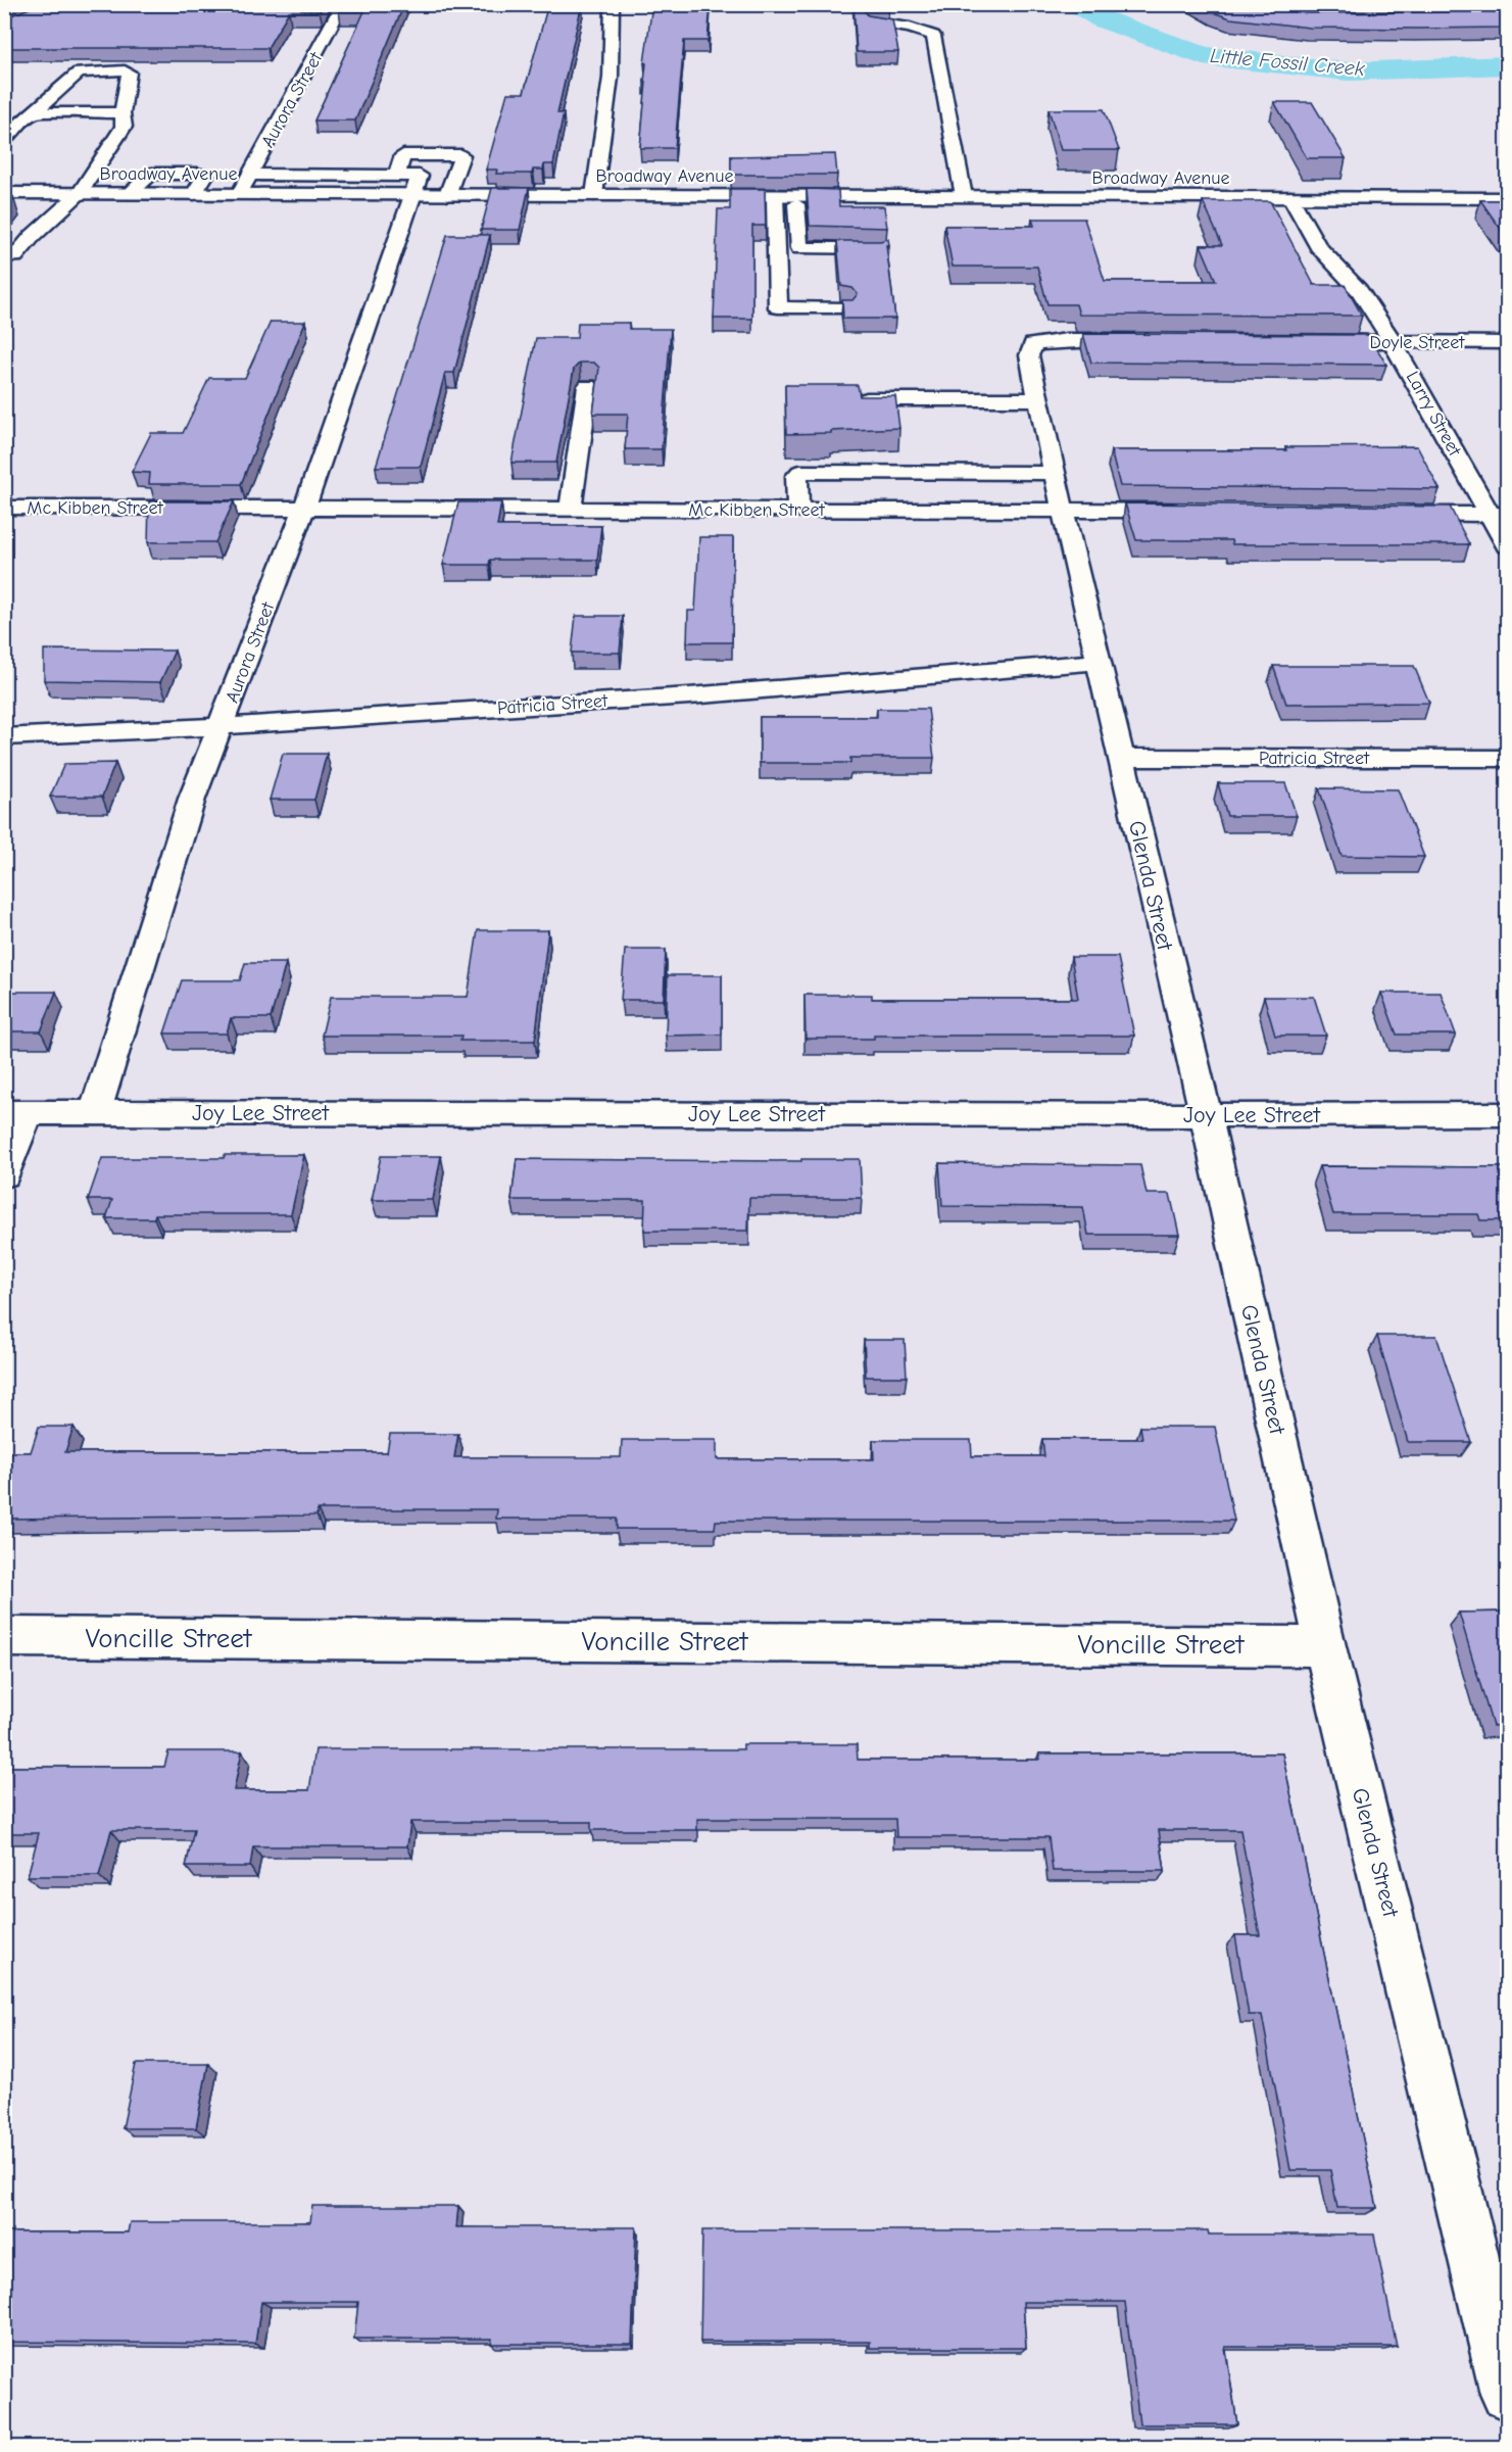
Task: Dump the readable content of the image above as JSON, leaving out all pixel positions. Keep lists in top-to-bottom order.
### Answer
{
  "streets": {
    "street": [
      "Aurora Street",
      "Broadway Avenue",
      "Doyle Street",
      "Larry Street",
      "Mc Kibben Street",
      "Patricia Street",
      "Glenda Street",
      "Joy Lee Street",
      "Voncille Street"
    ]
  },
  "crossings": [
    ["Aurora Street", "Broadway Avenue"],
    ["Aurora Street", "Mc Kibben Street"],
    ["Aurora Street", "Patricia Street"],
    ["Aurora Street", "Joy Lee Street"],
    ["Broadway Avenue", "Larry Street"],
    ["Doyle Street", "Larry Street"],
    ["Mc Kibben Street", "Glenda Street"],
    ["Patricia Street", "Glenda Street"],
    ["Glenda Street", "Joy Lee Street"],
    ["Glenda Street", "Voncille Street"]
  ],
  "water": ["Little Fossil Creek"]
}
